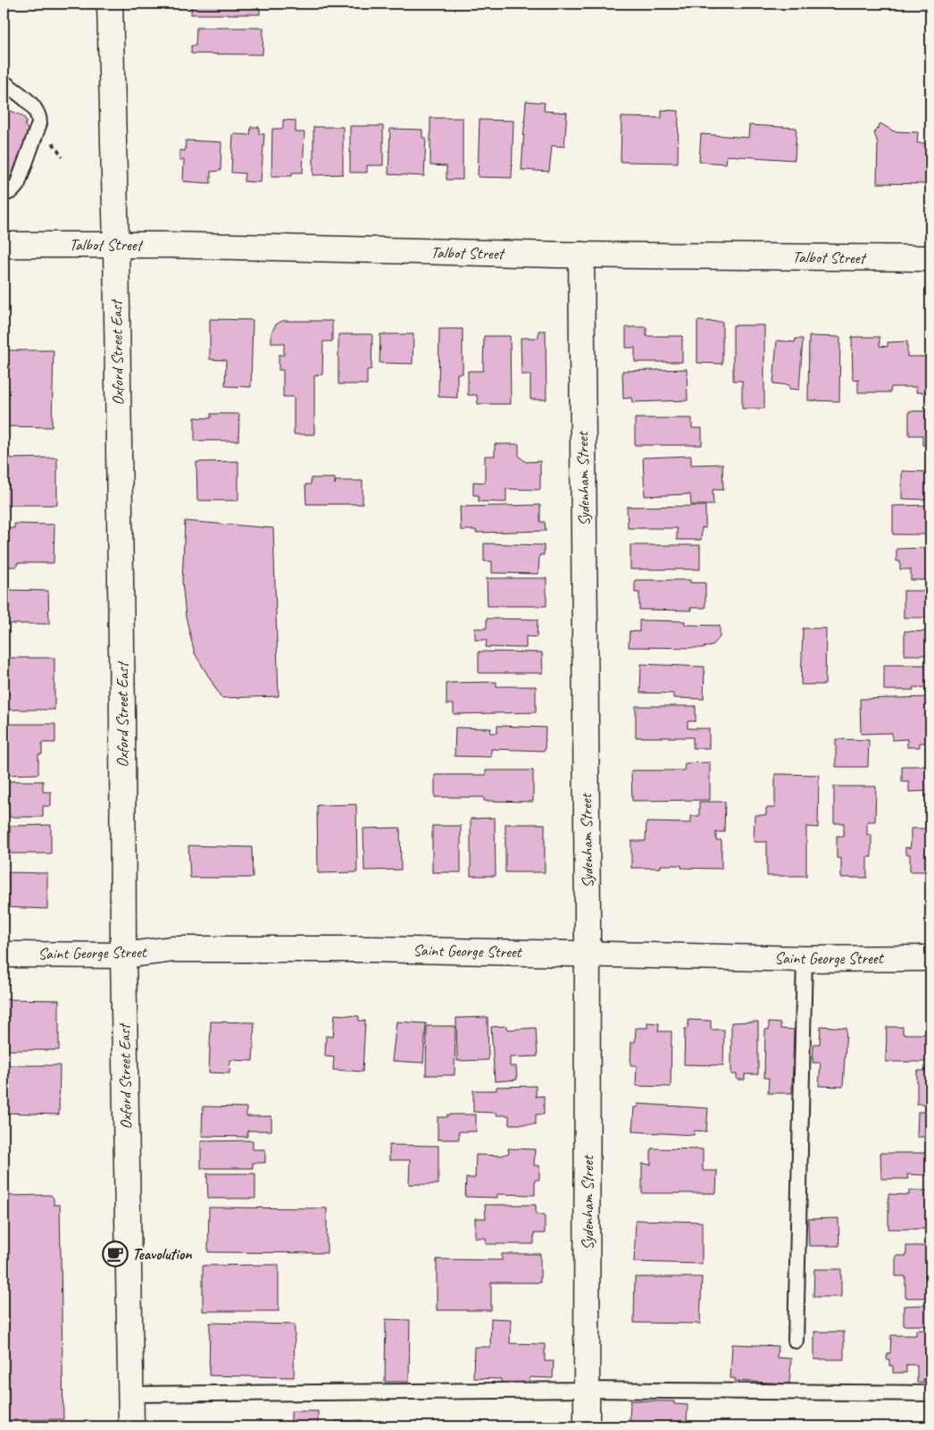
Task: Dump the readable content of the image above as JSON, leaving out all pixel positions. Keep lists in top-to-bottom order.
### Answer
{
  "streets": {
    "street": [
      "Talbot Street",
      "Oxford Street East",
      "Sydenham Street",
      "Saint George Street"
    ]
  },
  "crossings": [
    ["Talbot Street", "Oxford Street East"],
    ["Talbot Street", "Sydenham Street"],
    ["Oxford Street East", "Saint George Street"],
    ["Sydenham Street", "Saint George Street"]
  ],
  "places": {
    "cafe": ["Teavolution"]
  }
}
